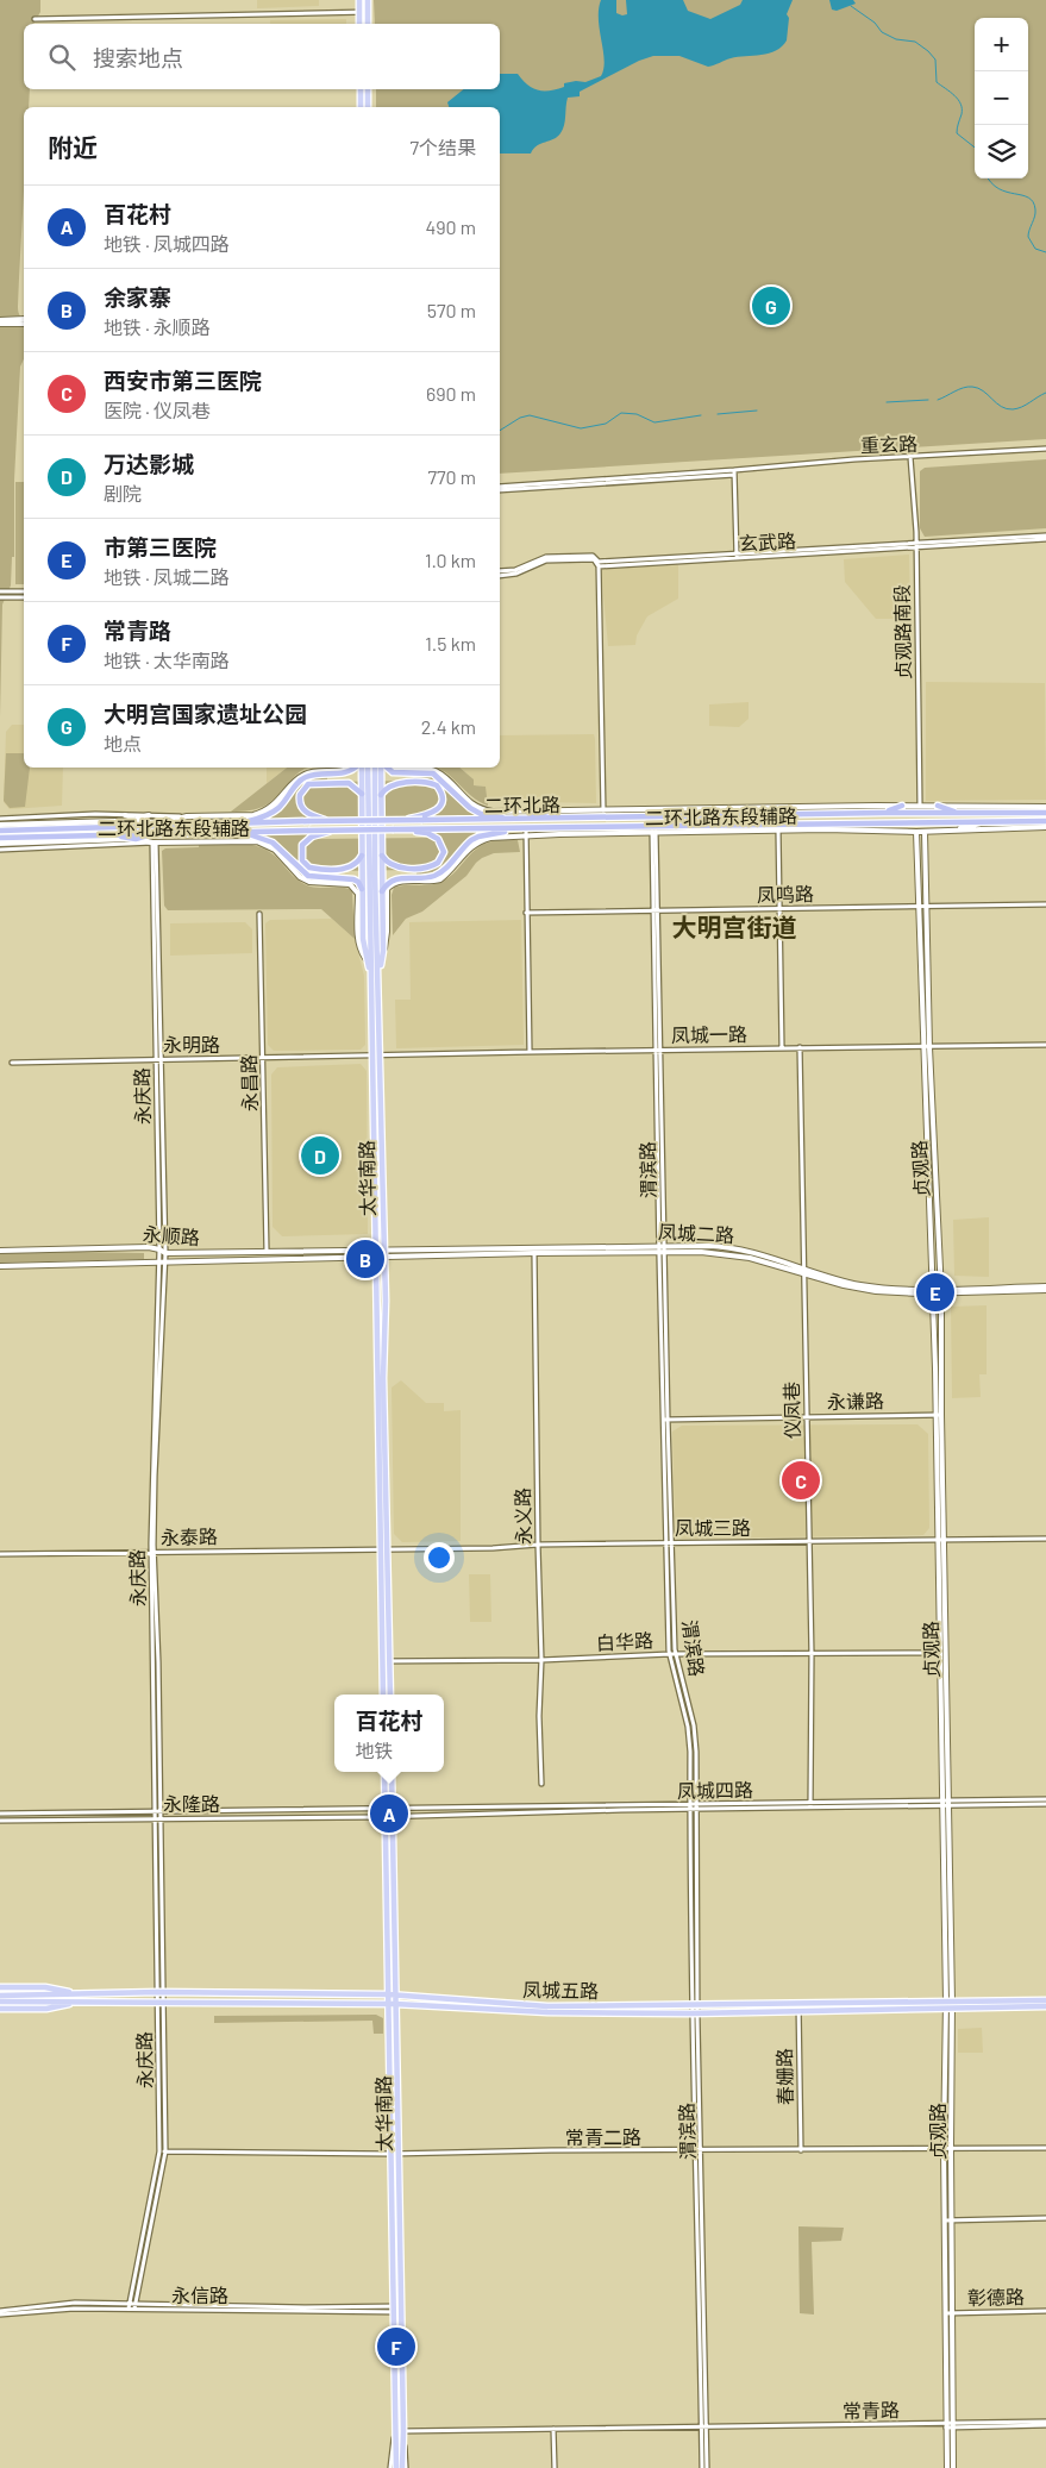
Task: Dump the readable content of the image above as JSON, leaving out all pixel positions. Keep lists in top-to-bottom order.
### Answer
{
  "streets": {
    "highway": ["二环北路"],
    "main road": [
      "二环北路东段辅路",
      "贞观路",
      "太华南路",
      "凤城二路",
      "永顺路",
      "凤城五路"
    ],
    "street": [
      "重玄路",
      "玄武路",
      "贞观路南段",
      "凤鸣路",
      "凤城一路",
      "永明路",
      "永昌路",
      "永庆路",
      "渭滨路",
      "永谦路",
      "仪凤巷",
      "永义路",
      "凤城三路",
      "永泰路",
      "白华路",
      "凤城四路",
      "永隆路",
      "春姗路",
      "常青二路",
      "永信路",
      "彰德路",
      "常青路"
    ]
  },
  "crossings": [
    ["重玄路", "贞观路南段"],
    ["玄武路", "贞观路南段"],
    ["贞观路南段", "二环北路东段辅路"],
    ["二环北路东段辅路", "永庆路"],
    ["二环北路东段辅路", "贞观路"],
    ["二环北路东段辅路", "渭滨路"],
    ["凤鸣路", "贞观路"],
    ["凤鸣路", "渭滨路"],
    ["凤城一路", "永明路"],
    ["凤城一路", "贞观路"],
    ["凤城一路", "渭滨路"],
    ["凤城一路", "太华南路"],
    ["凤城一路", "仪凤巷"],
    ["永明路", "永昌路"],
    ["永明路", "永庆路"],
    ["永明路", "太华南路"],
    ["永昌路", "永顺路"],
    ["永庆路", "永顺路"],
    ["永庆路", "永泰路"],
    ["永庆路", "永隆路"],
    ["永庆路", "凤城五路"],
    ["永庆路", "常青二路"],
    ["永庆路", "永信路"],
    ["贞观路", "凤城二路"],
    ["贞观路", "永谦路"],
    ["贞观路", "凤城三路"],
    ["贞观路", "白华路"],
    ["贞观路", "凤城四路"],
    ["贞观路", "凤城五路"],
    ["贞观路", "常青二路"],
    ["贞观路", "彰德路"],
    ["贞观路", "常青路"],
    ["渭滨路", "凤城二路"],
    ["渭滨路", "永谦路"],
    ["渭滨路", "凤城三路"],
    ["渭滨路", "白华路"],
    ["渭滨路", "凤城四路"],
    ["渭滨路", "凤城五路"],
    ["渭滨路", "常青二路"],
    ["渭滨路", "常青路"],
    ["太华南路", "凤城二路"],
    ["太华南路", "永顺路"],
    ["太华南路", "凤城三路"],
    ["太华南路", "永泰路"],
    ["太华南路", "白华路"],
    ["太华南路", "凤城四路"],
    ["太华南路", "永隆路"],
    ["太华南路", "凤城五路"],
    ["太华南路", "常青二路"],
    ["太华南路", "永信路"],
    ["太华南路", "常青路"],
    ["凤城二路", "永顺路"],
    ["凤城二路", "仪凤巷"],
    ["凤城二路", "永义路"],
    ["永谦路", "仪凤巷"],
    ["仪凤巷", "凤城三路"],
    ["仪凤巷", "白华路"],
    ["仪凤巷", "凤城四路"],
    ["永义路", "凤城三路"],
    ["永义路", "白华路"],
    ["凤城三路", "永泰路"],
    ["凤城四路", "永隆路"],
    ["凤城五路", "春姗路"],
    ["春姗路", "常青二路"]
  ],
  "districts": ["大明宫街道"],
  "page": {
    "map_buttons": ["+", "−"],
    "search": "搜索地点",
    "heading": ["附近", "7个结果"],
    "list": [
      {
        "mark": "A",
        "name": "百花村",
        "note": "地铁 · 凤城四路",
        "value": "490 m"
      },
      {
        "mark": "B",
        "name": "余家寨",
        "note": "地铁 · 永顺路",
        "value": "570 m"
      },
      {
        "mark": "C",
        "name": "西安市第三医院",
        "note": "医院 · 仪凤巷",
        "value": "690 m"
      },
      {
        "mark": "D",
        "name": "万达影城",
        "note": "剧院",
        "value": "770 m"
      },
      {
        "mark": "E",
        "name": "市第三医院",
        "note": "地铁 · 凤城二路",
        "value": "1.0 km"
      },
      {
        "mark": "F",
        "name": "常青路",
        "note": "地铁 · 太华南路",
        "value": "1.5 km"
      },
      {
        "mark": "G",
        "name": "大明宫国家遗址公园",
        "note": "地点",
        "value": "2.4 km"
      }
    ],
    "pins": [
      "G",
      "D",
      "B",
      "E",
      "C",
      "A",
      "F"
    ],
    "popup": ["百花村", "地铁"]
  }
}
